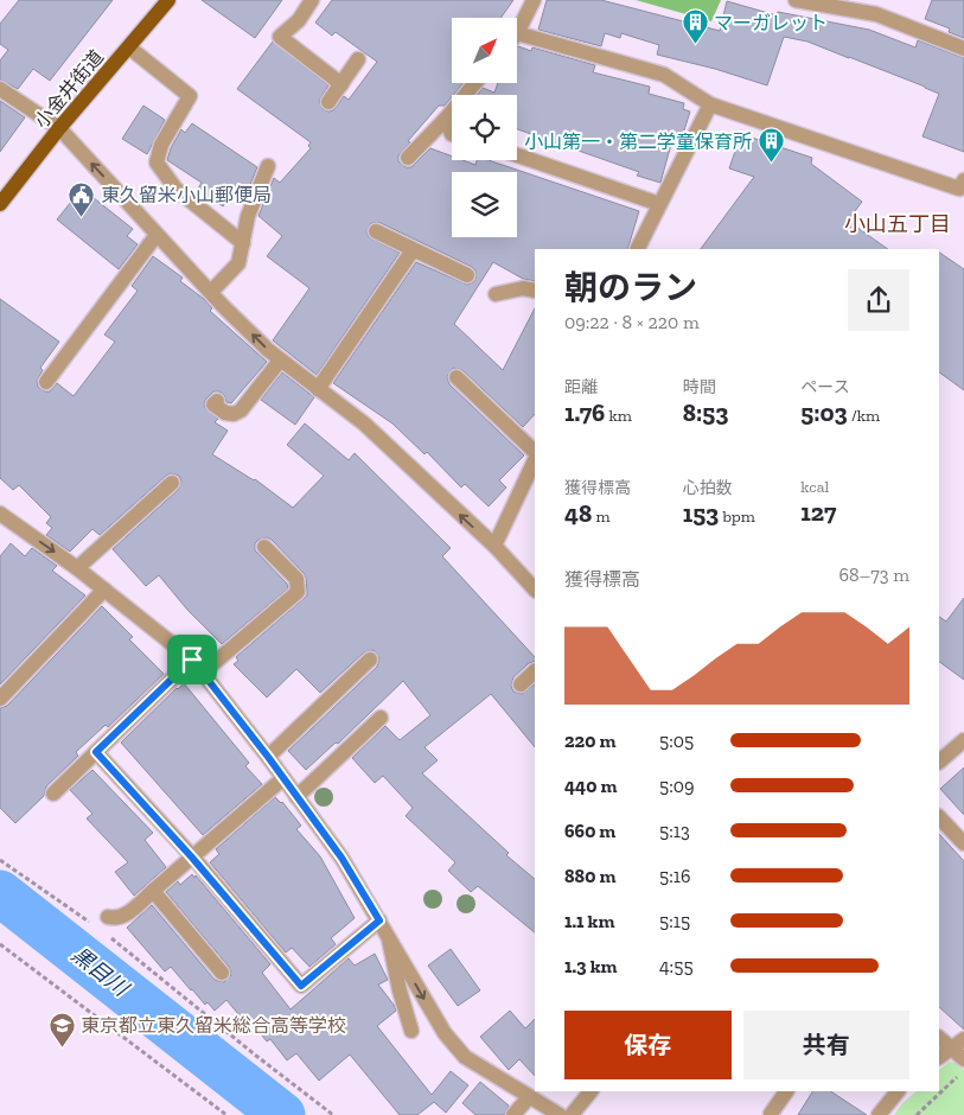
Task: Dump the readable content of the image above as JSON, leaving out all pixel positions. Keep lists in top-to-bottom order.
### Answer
{
  "streets": {
    "main road": ["小金井街道"]
  },
  "districts": ["小山五丁目"],
  "water": ["黒目川"],
  "places": {
    "building": ["マーガレット", "小山第一・第二学童保育所"],
    "public building": ["東久留米小山郵便局"],
    "school or university": ["東京都立東久留米総合高等学校"]
  },
  "north": "top right",
  "page": {
    "heading": ["朝のラン", "09:22 · 8 × 220 m"],
    "stats": [
      ["距離", "1.76 km"],
      ["時間", "8:53"],
      ["ペース", "5:03 /km"],
      ["獲得標高", "48 m"],
      ["心拍数", "153 bpm"],
      ["kcal", "127"]
    ],
    "chart": ["獲得標高", "68–73 m"],
    "list": [
      {
        "name": "220 m",
        "note": "5:05"
      },
      {
        "name": "440 m",
        "note": "5:09"
      },
      {
        "name": "660 m",
        "note": "5:13"
      },
      {
        "name": "880 m",
        "note": "5:16"
      },
      {
        "name": "1.1 km",
        "note": "5:15"
      },
      {
        "name": "1.3 km",
        "note": "4:55"
      }
    ],
    "buttons": ["保存", "共有"]
  }
}
